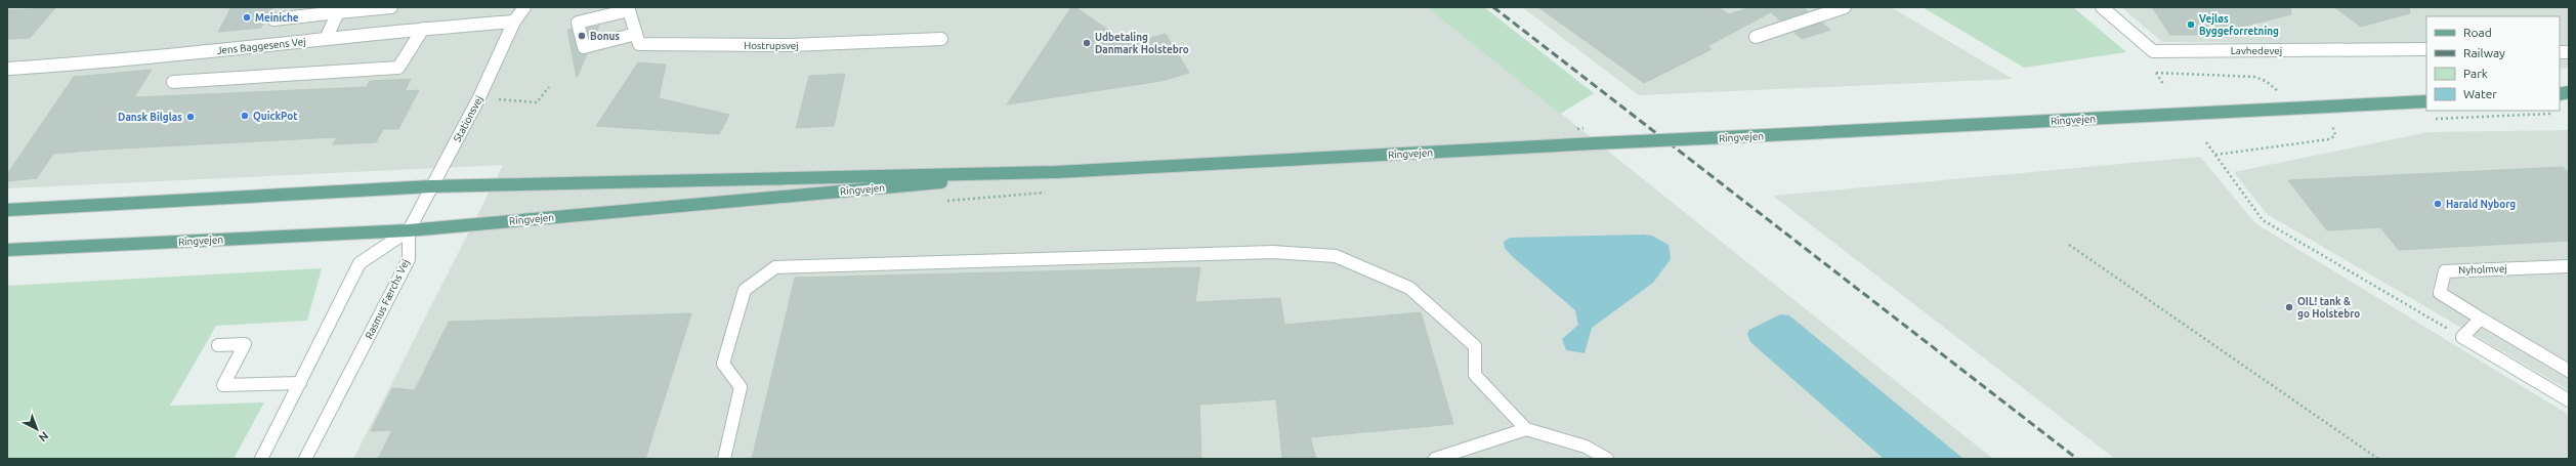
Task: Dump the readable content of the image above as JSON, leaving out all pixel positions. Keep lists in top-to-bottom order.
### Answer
{
  "streets": {
    "main road": ["Ringvejen"],
    "street": [
      "Hostrupsvej",
      "Jens Baggesens Vej",
      "Lavhedevej",
      "Stationsvej",
      "Nyholmvej",
      "Rasmus Færchs Vej"
    ]
  },
  "crossings": [
    ["Jens Baggesens Vej", "Stationsvej"],
    ["Stationsvej", "Ringvejen"],
    ["Stationsvej", "Rasmus Færchs Vej"],
    ["Ringvejen", "Rasmus Færchs Vej"]
  ],
  "places": [
    "Meiniche",
    "Vejløs Byggeforretning",
    "Bonus",
    "Udbetaling Danmark Holstebro",
    "QuickPot",
    "Dansk Bilglas",
    "Harald Nyborg",
    "OIL! tank & go Holstebro"
  ],
  "legend": [
    "Road",
    "Railway",
    "Park",
    "Water"
  ],
  "north": "bottom right"
}
